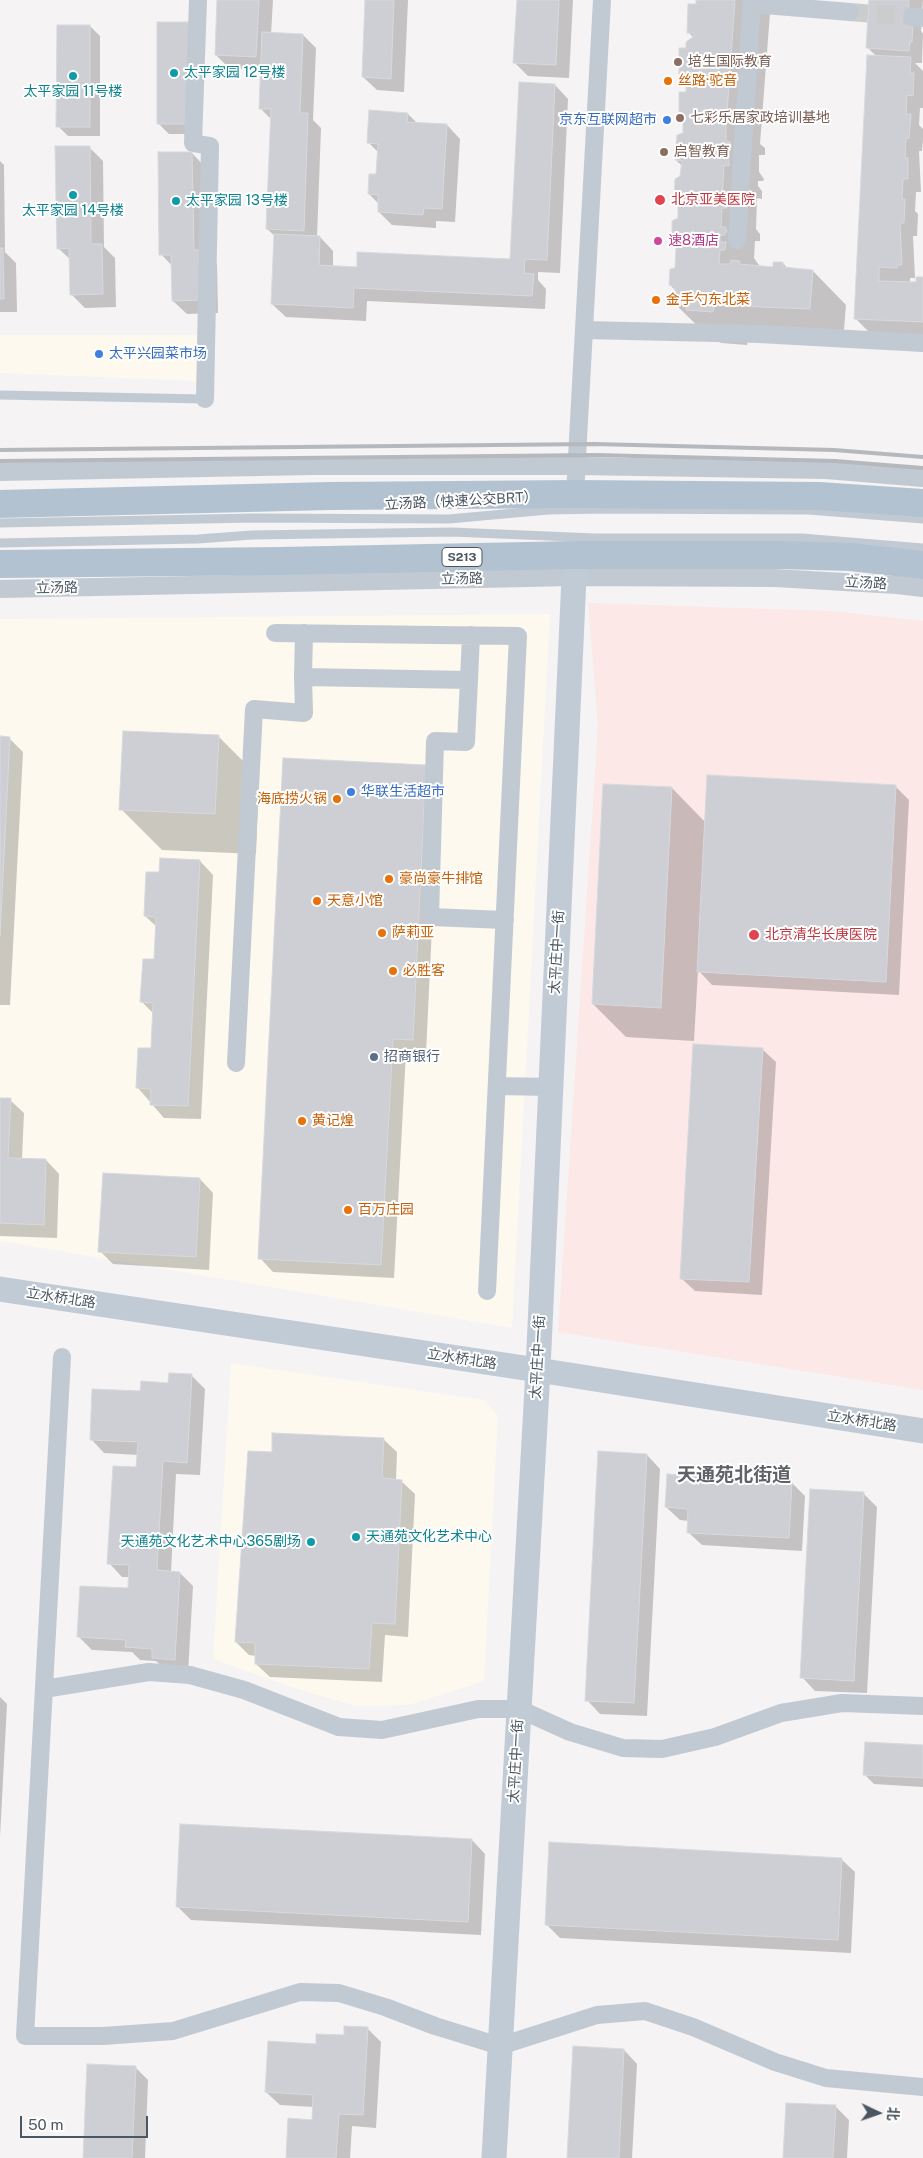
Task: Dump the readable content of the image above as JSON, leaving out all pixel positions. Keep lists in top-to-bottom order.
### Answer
{
  "streets": {
    "main road": ["S213", "立汤路"],
    "street": ["太平庄中一街", "立水桥北路"],
    "lane": ["立汤路（快速公交BRT）"]
  },
  "crossings": [
    ["立汤路", "太平庄中一街"],
    ["太平庄中一街", "立水桥北路"]
  ],
  "districts": ["天通苑北街道"],
  "places": [
    "培生国际教育",
    "太平家园 12号楼",
    "太平家园 11号楼",
    "丝路·驼音",
    "七彩乐居家政培训基地",
    "京东互联网超市",
    "启智教育",
    "太平家园 14号楼",
    "北京亚美医院",
    "太平家园 13号楼",
    "速8酒店",
    "金手勺东北菜",
    "太平兴园菜市场",
    "华联生活超市",
    "海底捞火锅",
    "豪尚豪牛排馆",
    "天意小馆",
    "萨莉亚",
    "北京清华长庚医院",
    "必胜客",
    "招商银行",
    "黄记煌",
    "百万庄园",
    "天通苑文化艺术中心",
    "天通苑文化艺术中心365剧场"
  ],
  "scale_bar": "50 m",
  "north": "right"
}
